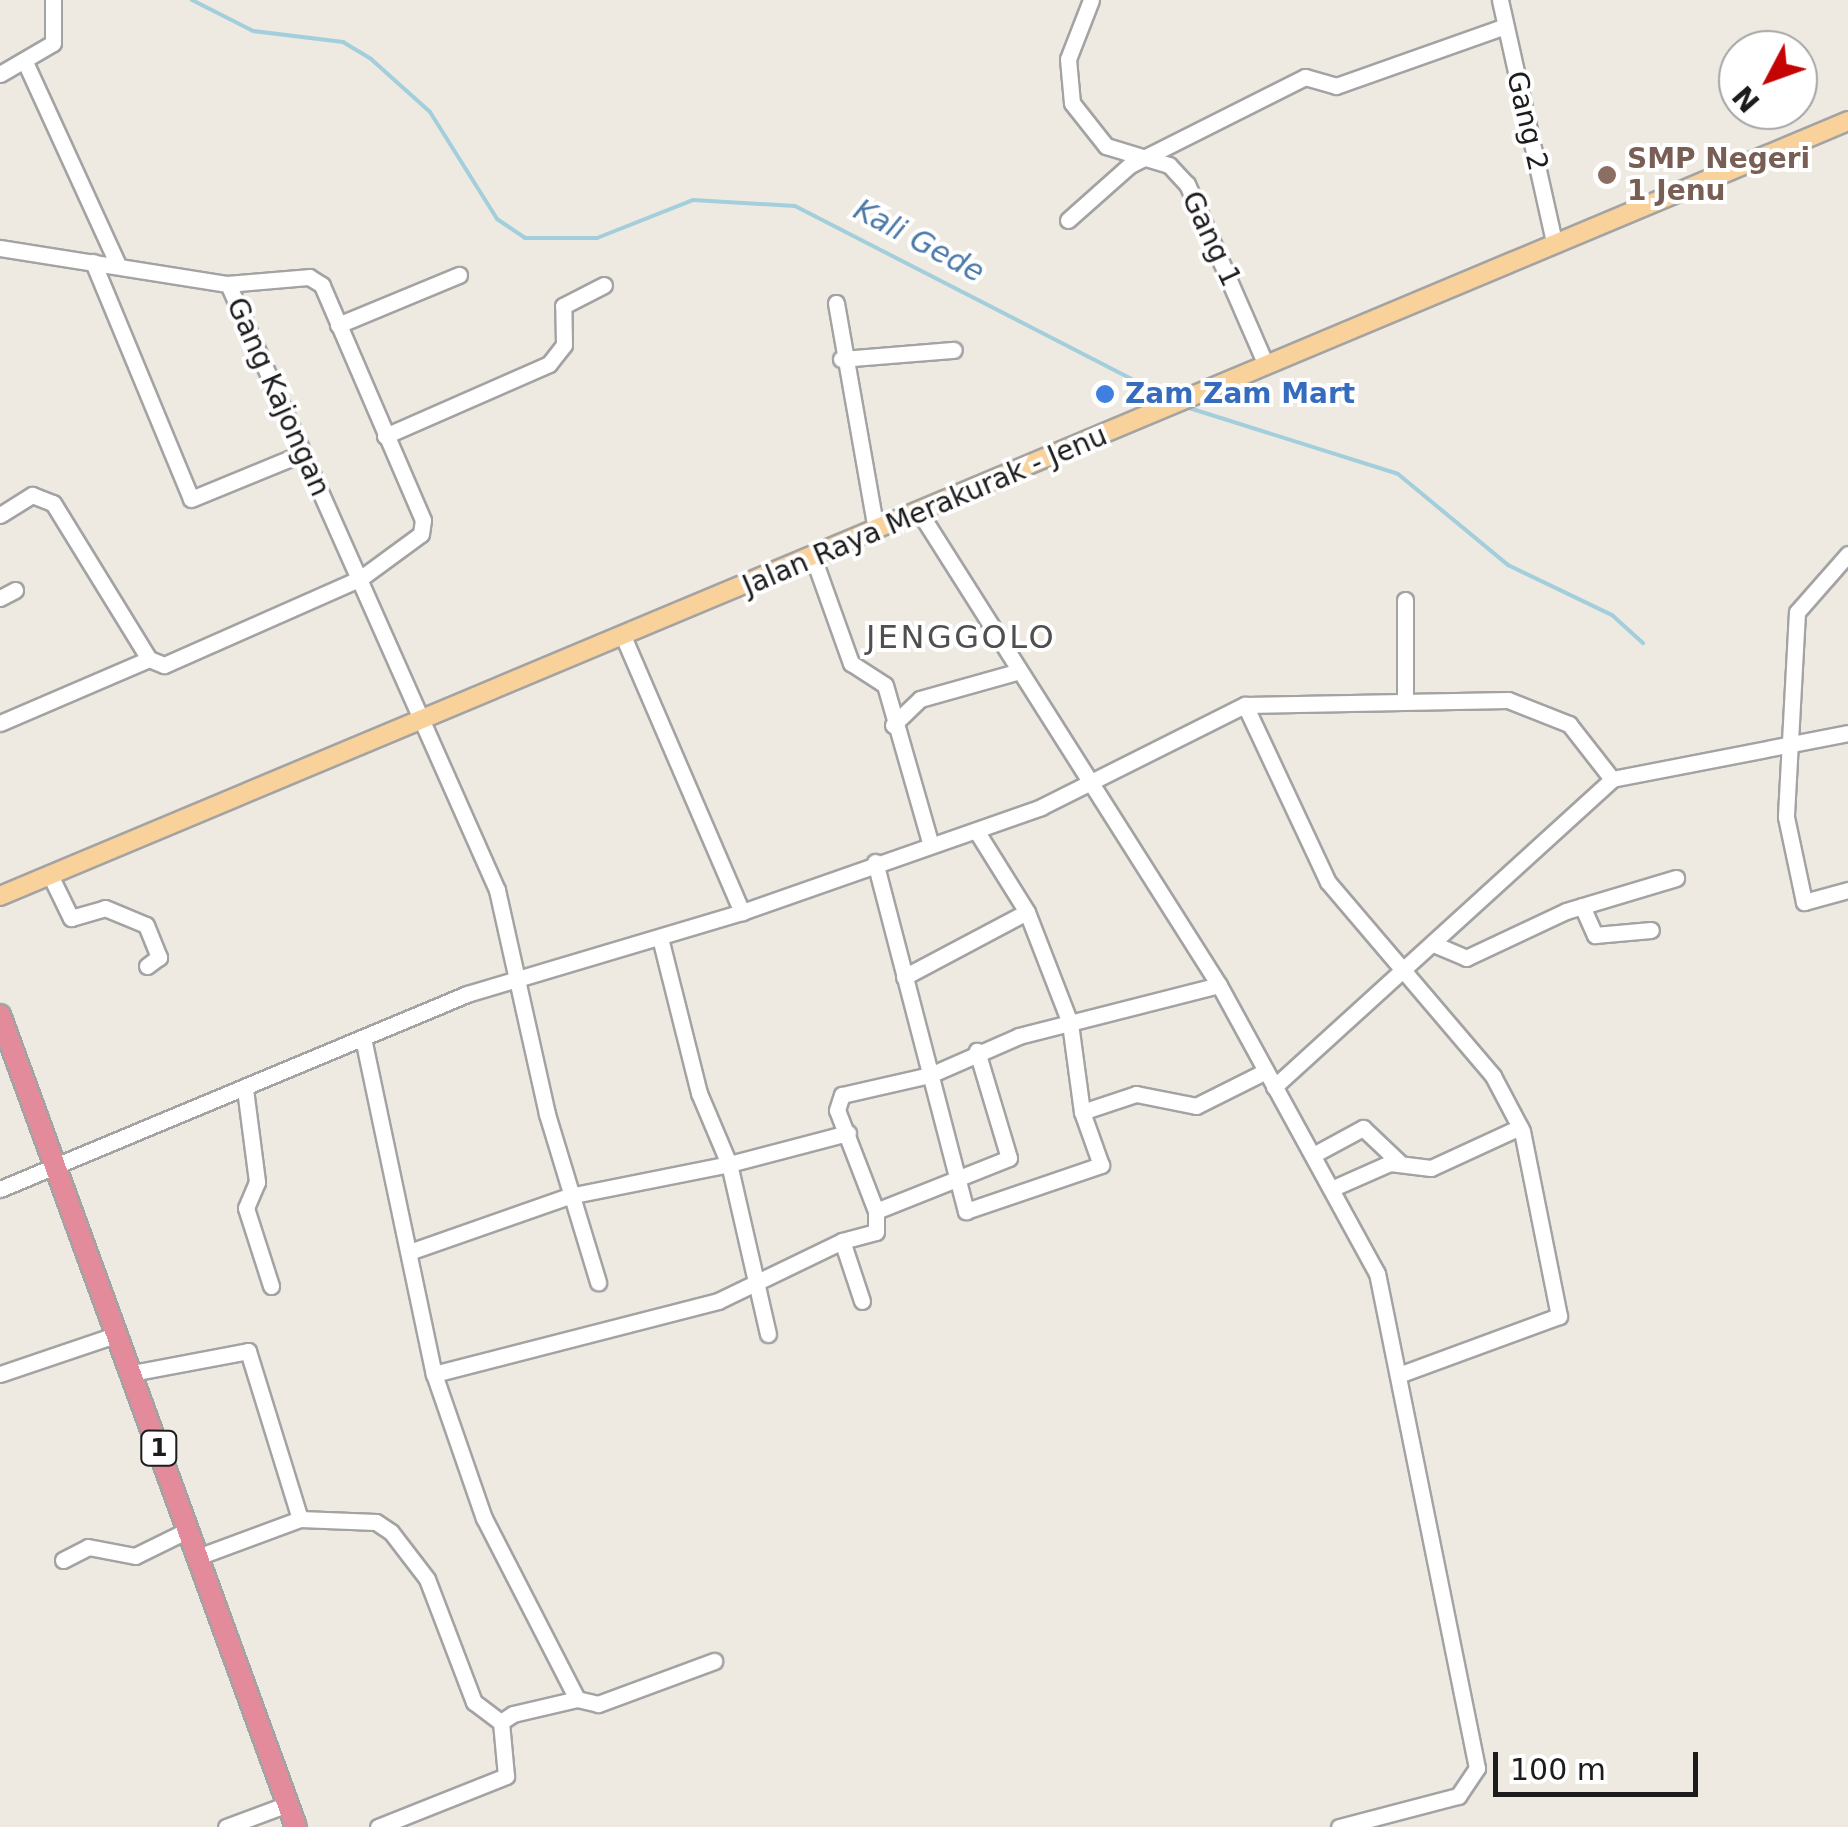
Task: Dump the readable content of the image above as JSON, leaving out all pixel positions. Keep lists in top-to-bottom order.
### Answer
{
  "streets": {
    "highway": ["1"],
    "main road": ["Jalan Raya Merakurak - Jenu"],
    "street": ["Gang 2", "Gang 1", "Gang Kajongan"]
  },
  "crossings": [
    ["Gang 2", "Jalan Raya Merakurak - Jenu"],
    ["Gang 1", "Jalan Raya Merakurak - Jenu"],
    ["Gang Kajongan", "Jalan Raya Merakurak - Jenu"]
  ],
  "districts": ["JENGGOLO"],
  "water": ["Kali Gede"],
  "places": ["SMP Negeri 1 Jenu", "Zam Zam Mart"],
  "scale_bar": "100 m",
  "north": "bottom left"
}
